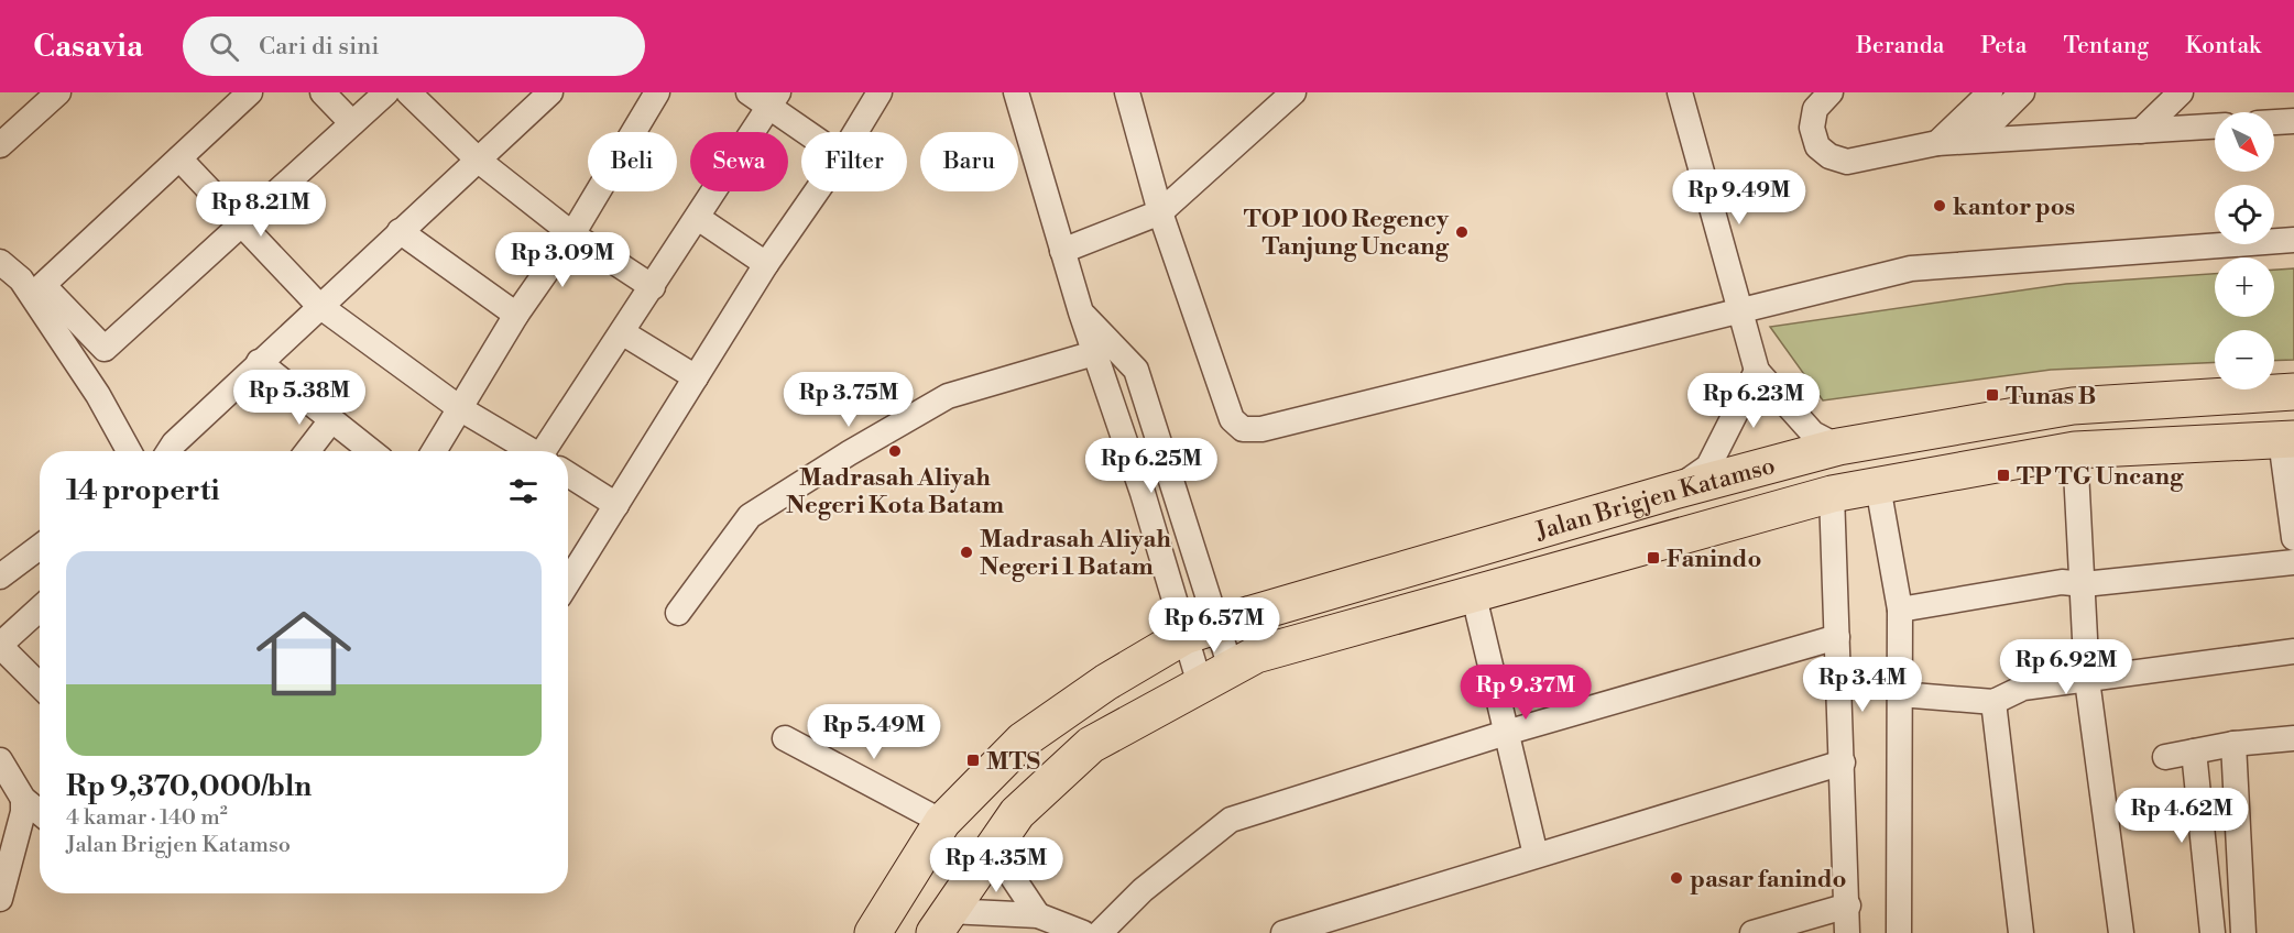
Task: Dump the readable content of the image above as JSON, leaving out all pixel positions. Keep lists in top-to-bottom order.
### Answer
{
  "streets": {
    "highway": ["Jalan Brigjen Katamso"]
  },
  "places": {
    "other": [
      "kantor pos",
      "TOP 100 Regency Tanjung Uncang",
      "Madrasah Aliyah Negeri Kota Batam",
      "Madrasah Aliyah Negeri 1 Batam",
      "pasar fanindo"
    ],
    "transit": [
      "Tunas B",
      "TP TG Uncang",
      "Fanindo",
      "MTS"
    ]
  },
  "north": "bottom right",
  "page": {
    "header": "Casavia",
    "search": "Cari di sini",
    "nav": [
      "Beranda",
      "Peta",
      "Tentang",
      "Kontak"
    ],
    "map_buttons": ["+", "−"],
    "chip": [
      "Beli",
      "Sewa",
      "Filter",
      "Baru"
    ],
    "price": [
      "Rp 9.49M",
      "Rp 8.21M",
      "Rp 3.09M",
      "Rp 5.38M",
      "Rp 3.75M",
      "Rp 6.23M",
      "Rp 6.25M",
      "Rp 6.57M",
      "Rp 6.92M",
      "Rp 3.4M",
      "Rp 9.37M",
      "Rp 5.49M",
      "Rp 4.62M",
      "Rp 4.35M"
    ],
    "heading": "14 properti",
    "list": [
      {
        "name": "Rp 9,370,000/bln",
        "note": "4 kamar · 140 m² · Jalan Brigjen Katamso"
      }
    ]
  }
}
